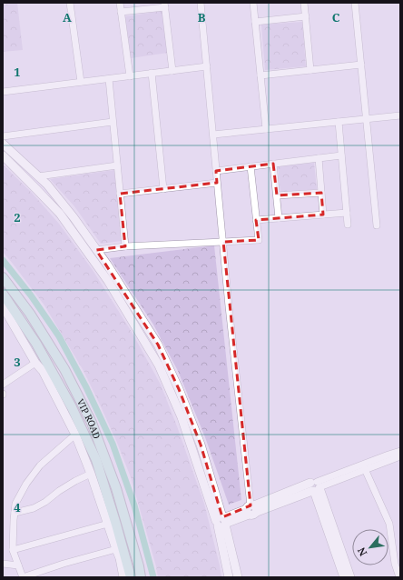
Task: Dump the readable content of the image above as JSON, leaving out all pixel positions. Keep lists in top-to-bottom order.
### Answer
{
  "streets": {
    "main road": ["VIP ROAD"]
  },
  "north": "bottom left",
  "grid": {
    "columns": ["A", "B", "C"],
    "rows": [
      "1",
      "2",
      "3",
      "4"
    ]
  }
}
